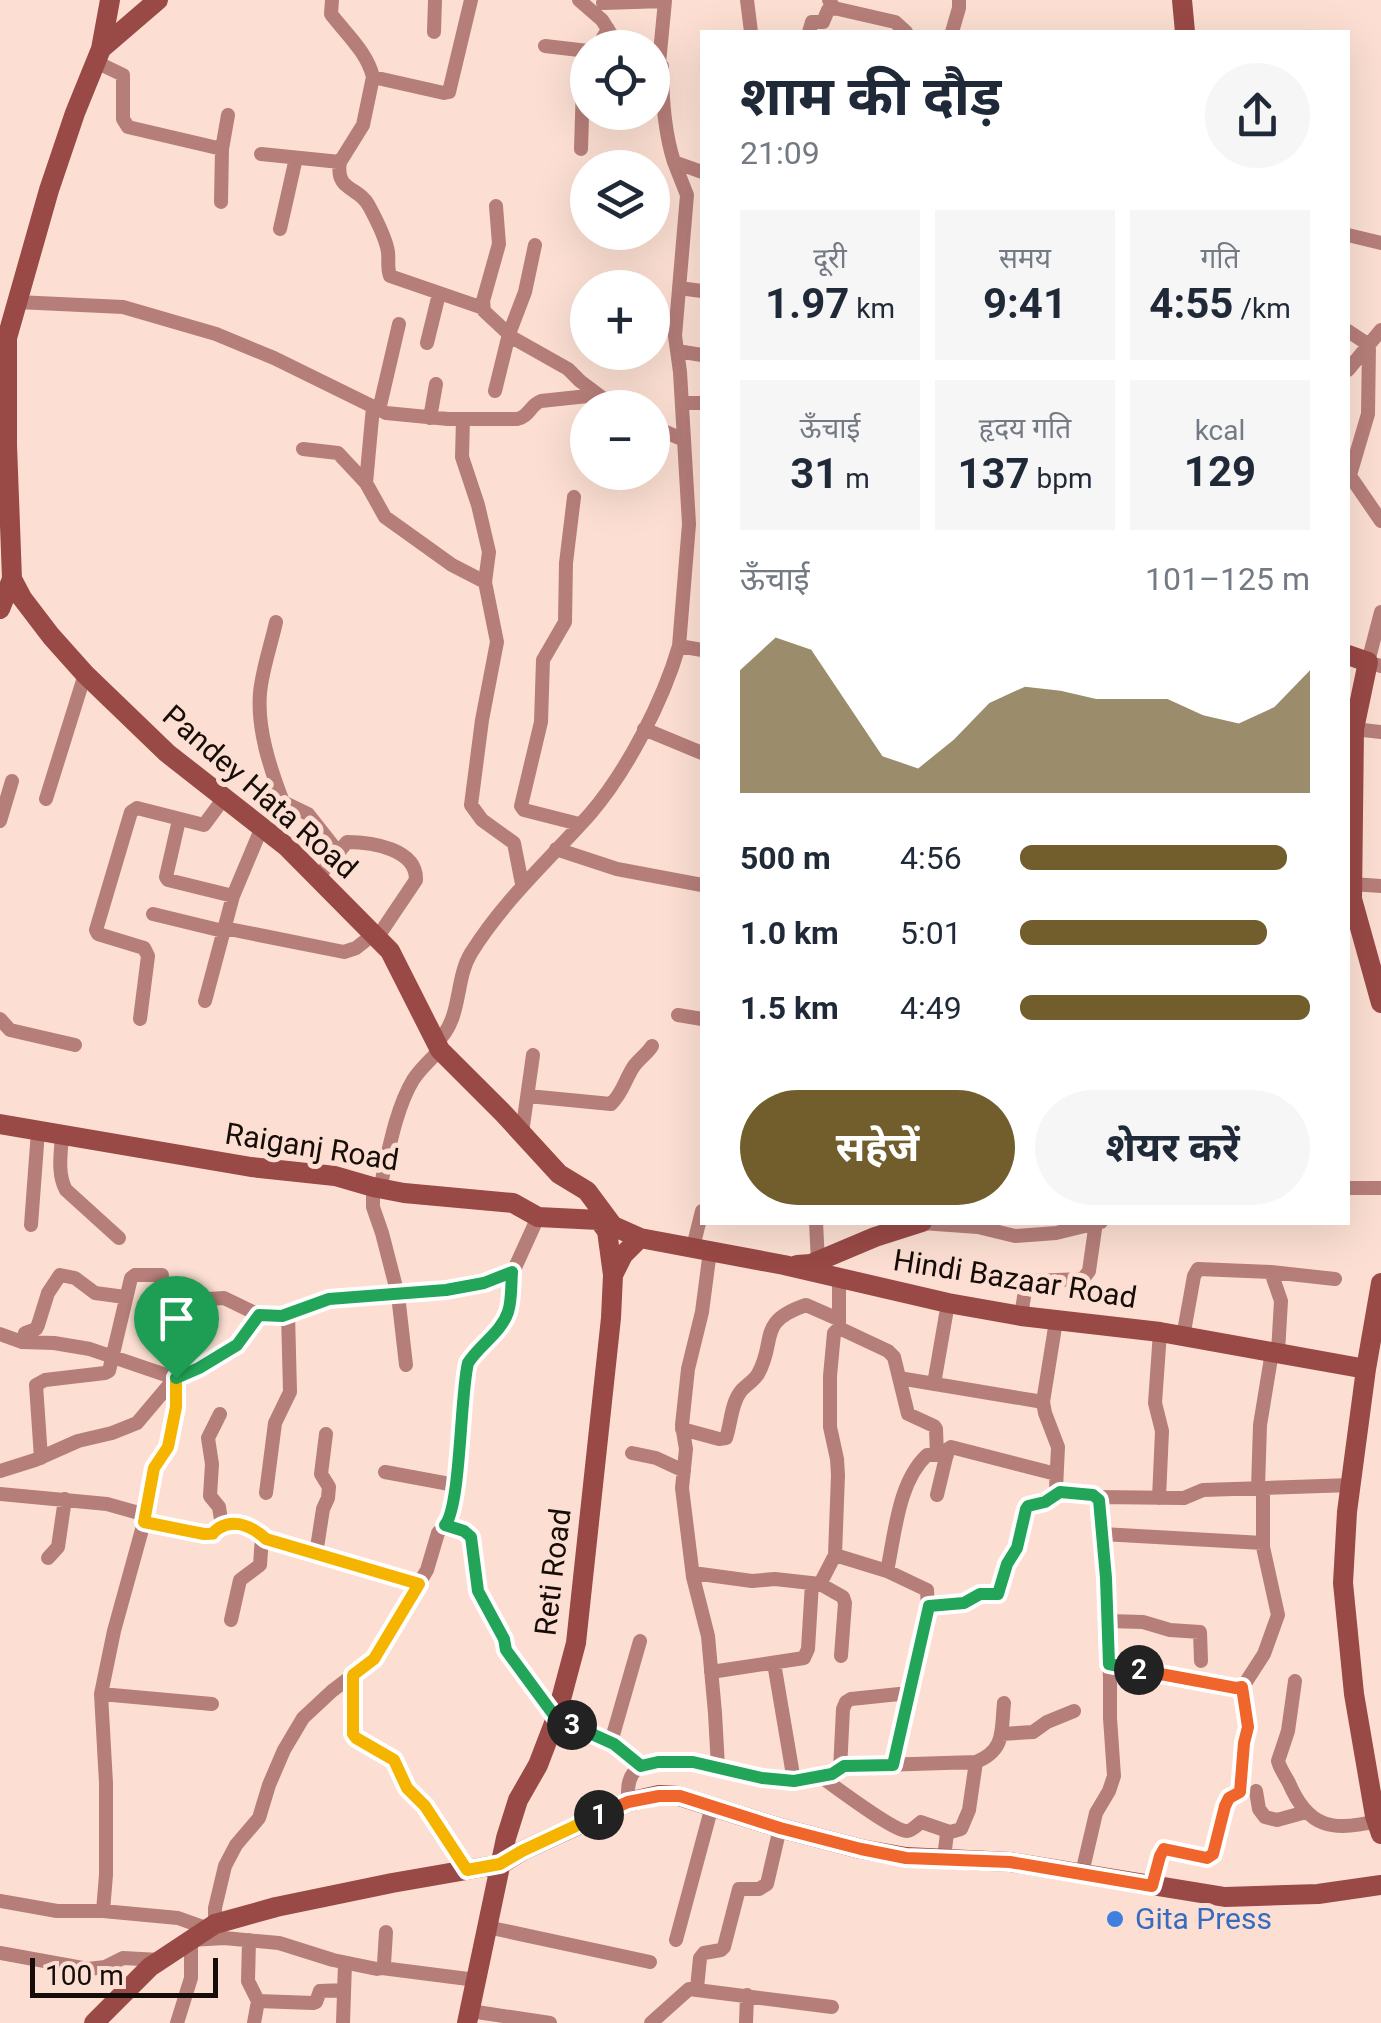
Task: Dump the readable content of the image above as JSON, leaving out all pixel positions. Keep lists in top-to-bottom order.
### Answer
{
  "streets": {
    "main road": [
      "Pandey Hata Road",
      "Raiganj Road",
      "Hindi Bazaar Road",
      "Reti Road"
    ]
  },
  "crossings": [
    ["Pandey Hata Road", "Raiganj Road"],
    ["Pandey Hata Road", "Reti Road"],
    ["Raiganj Road", "Hindi Bazaar Road"],
    ["Raiganj Road", "Reti Road"]
  ],
  "places": ["Gita Press"],
  "scale_bar": "100 m",
  "page": {
    "map_buttons": ["+", "−"],
    "heading": ["शाम की दौड़", "21:09"],
    "stats": [
      ["दूरी", "1.97 km"],
      ["समय", "9:41"],
      ["गति", "4:55 /km"],
      ["ऊँचाई", "31 m"],
      ["हृदय गति", "137 bpm"],
      ["kcal", "129"]
    ],
    "chart": ["ऊँचाई", "101–125 m"],
    "list": [
      {
        "name": "500 m",
        "note": "4:56"
      },
      {
        "name": "1.0 km",
        "note": "5:01"
      },
      {
        "name": "1.5 km",
        "note": "4:49"
      }
    ],
    "buttons": ["सहेजें", "शेयर करें"],
    "pins": ["2", "3", "1"],
    "scale": "100 m"
  }
}
